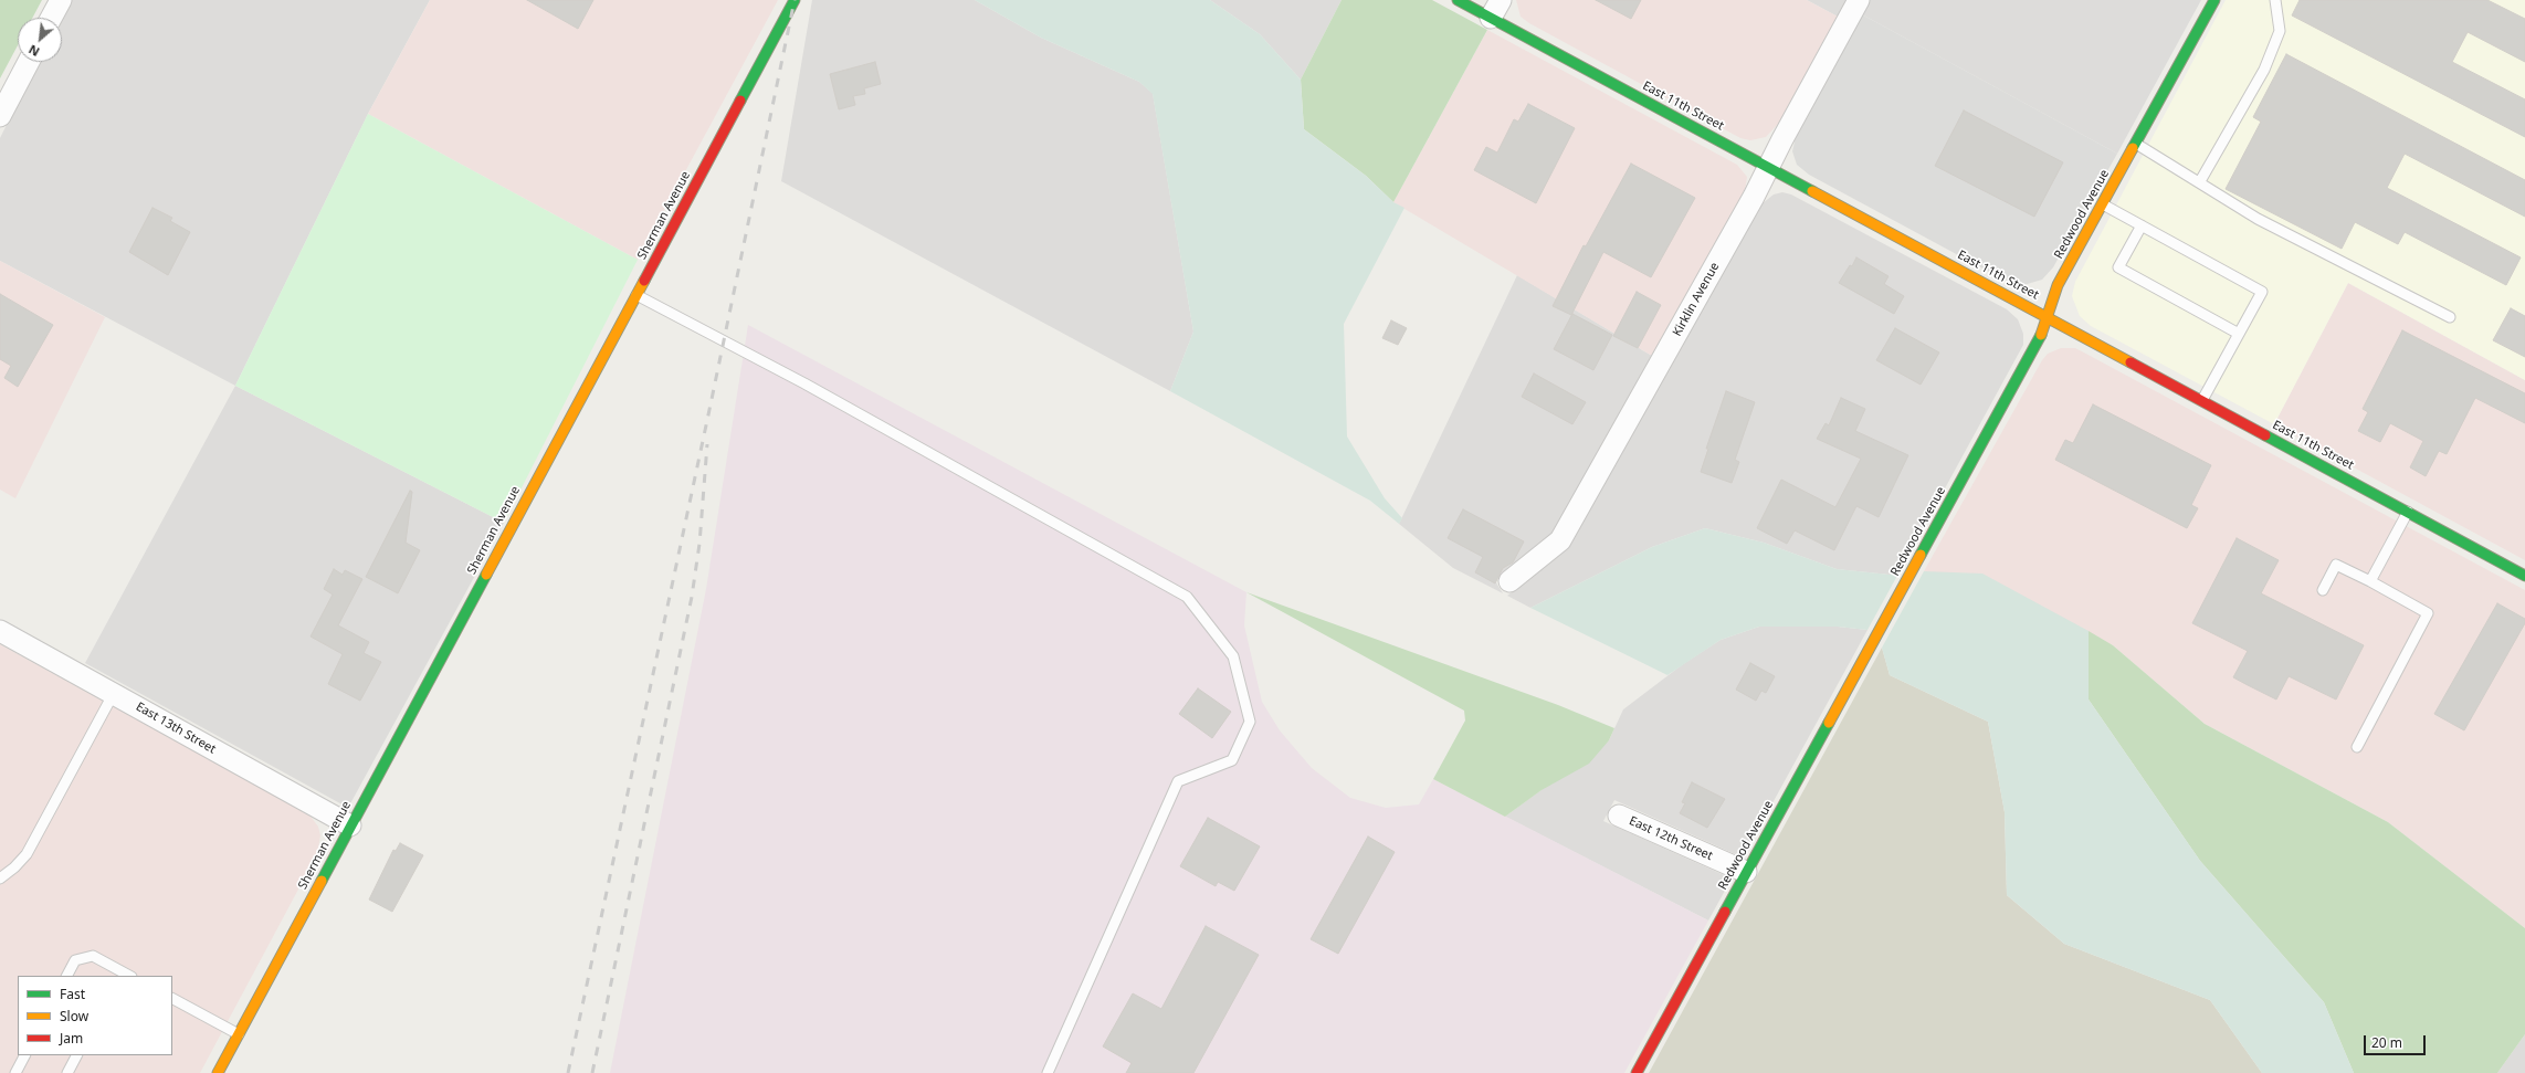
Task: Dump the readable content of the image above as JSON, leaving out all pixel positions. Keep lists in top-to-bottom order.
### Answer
{
  "streets": {
    "street": [
      "East 11th Street",
      "Redwood Avenue",
      "Sherman Avenue",
      "Kirklin Avenue",
      "East 13th Street",
      "East 12th Street"
    ]
  },
  "crossings": [
    ["East 11th Street", "Redwood Avenue"],
    ["East 11th Street", "Kirklin Avenue"],
    ["Redwood Avenue", "East 12th Street"],
    ["Sherman Avenue", "East 13th Street"]
  ],
  "legend": ["Fast", "Slow", "Jam"],
  "scale_bar": "20 m",
  "north": "bottom left"
}
